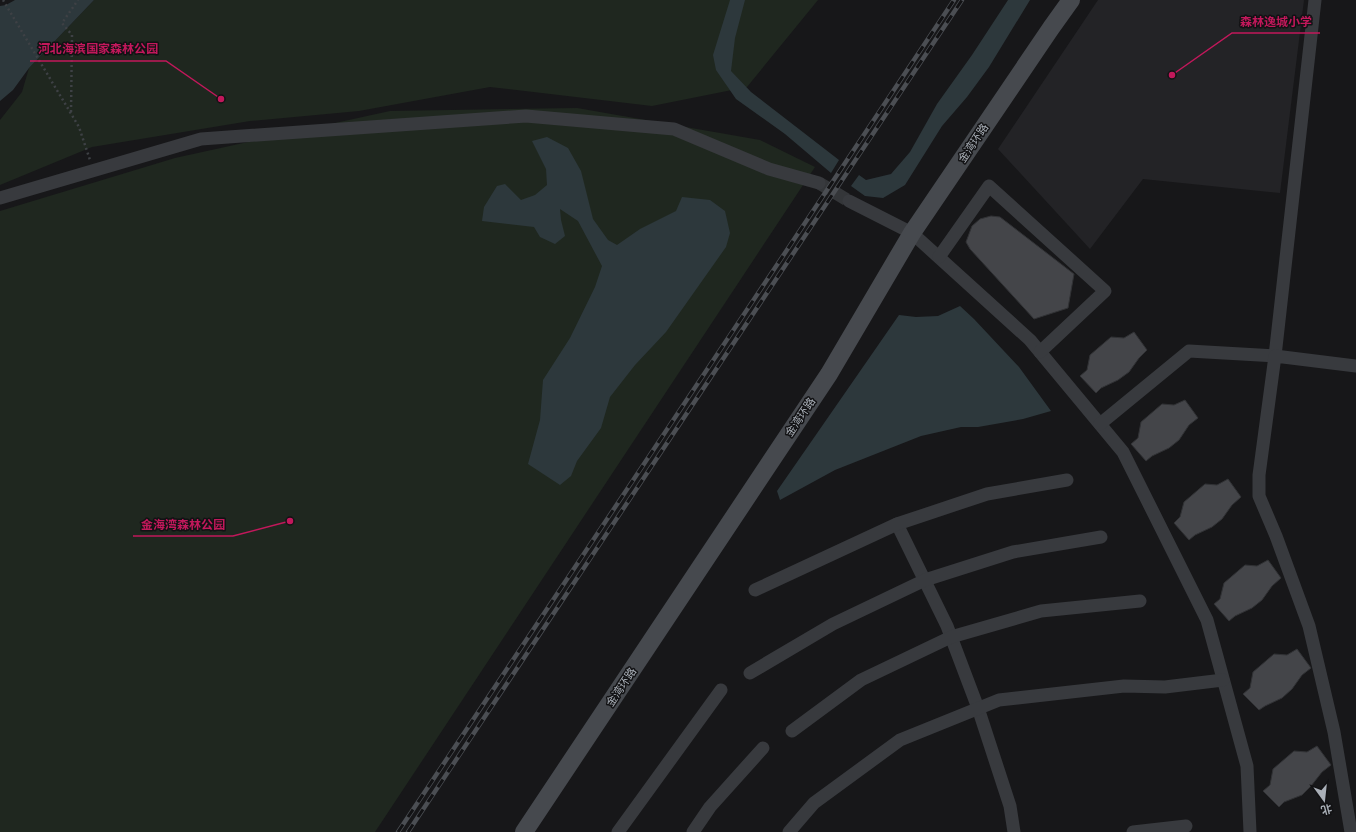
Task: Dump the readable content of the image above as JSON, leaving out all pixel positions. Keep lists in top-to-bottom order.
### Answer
{
  "streets": {
    "main road": ["金湾环路"]
  },
  "places": ["森林逸城小学", "河北海滨国家森林公园", "金海湾森林公园"],
  "north": "bottom"
}
